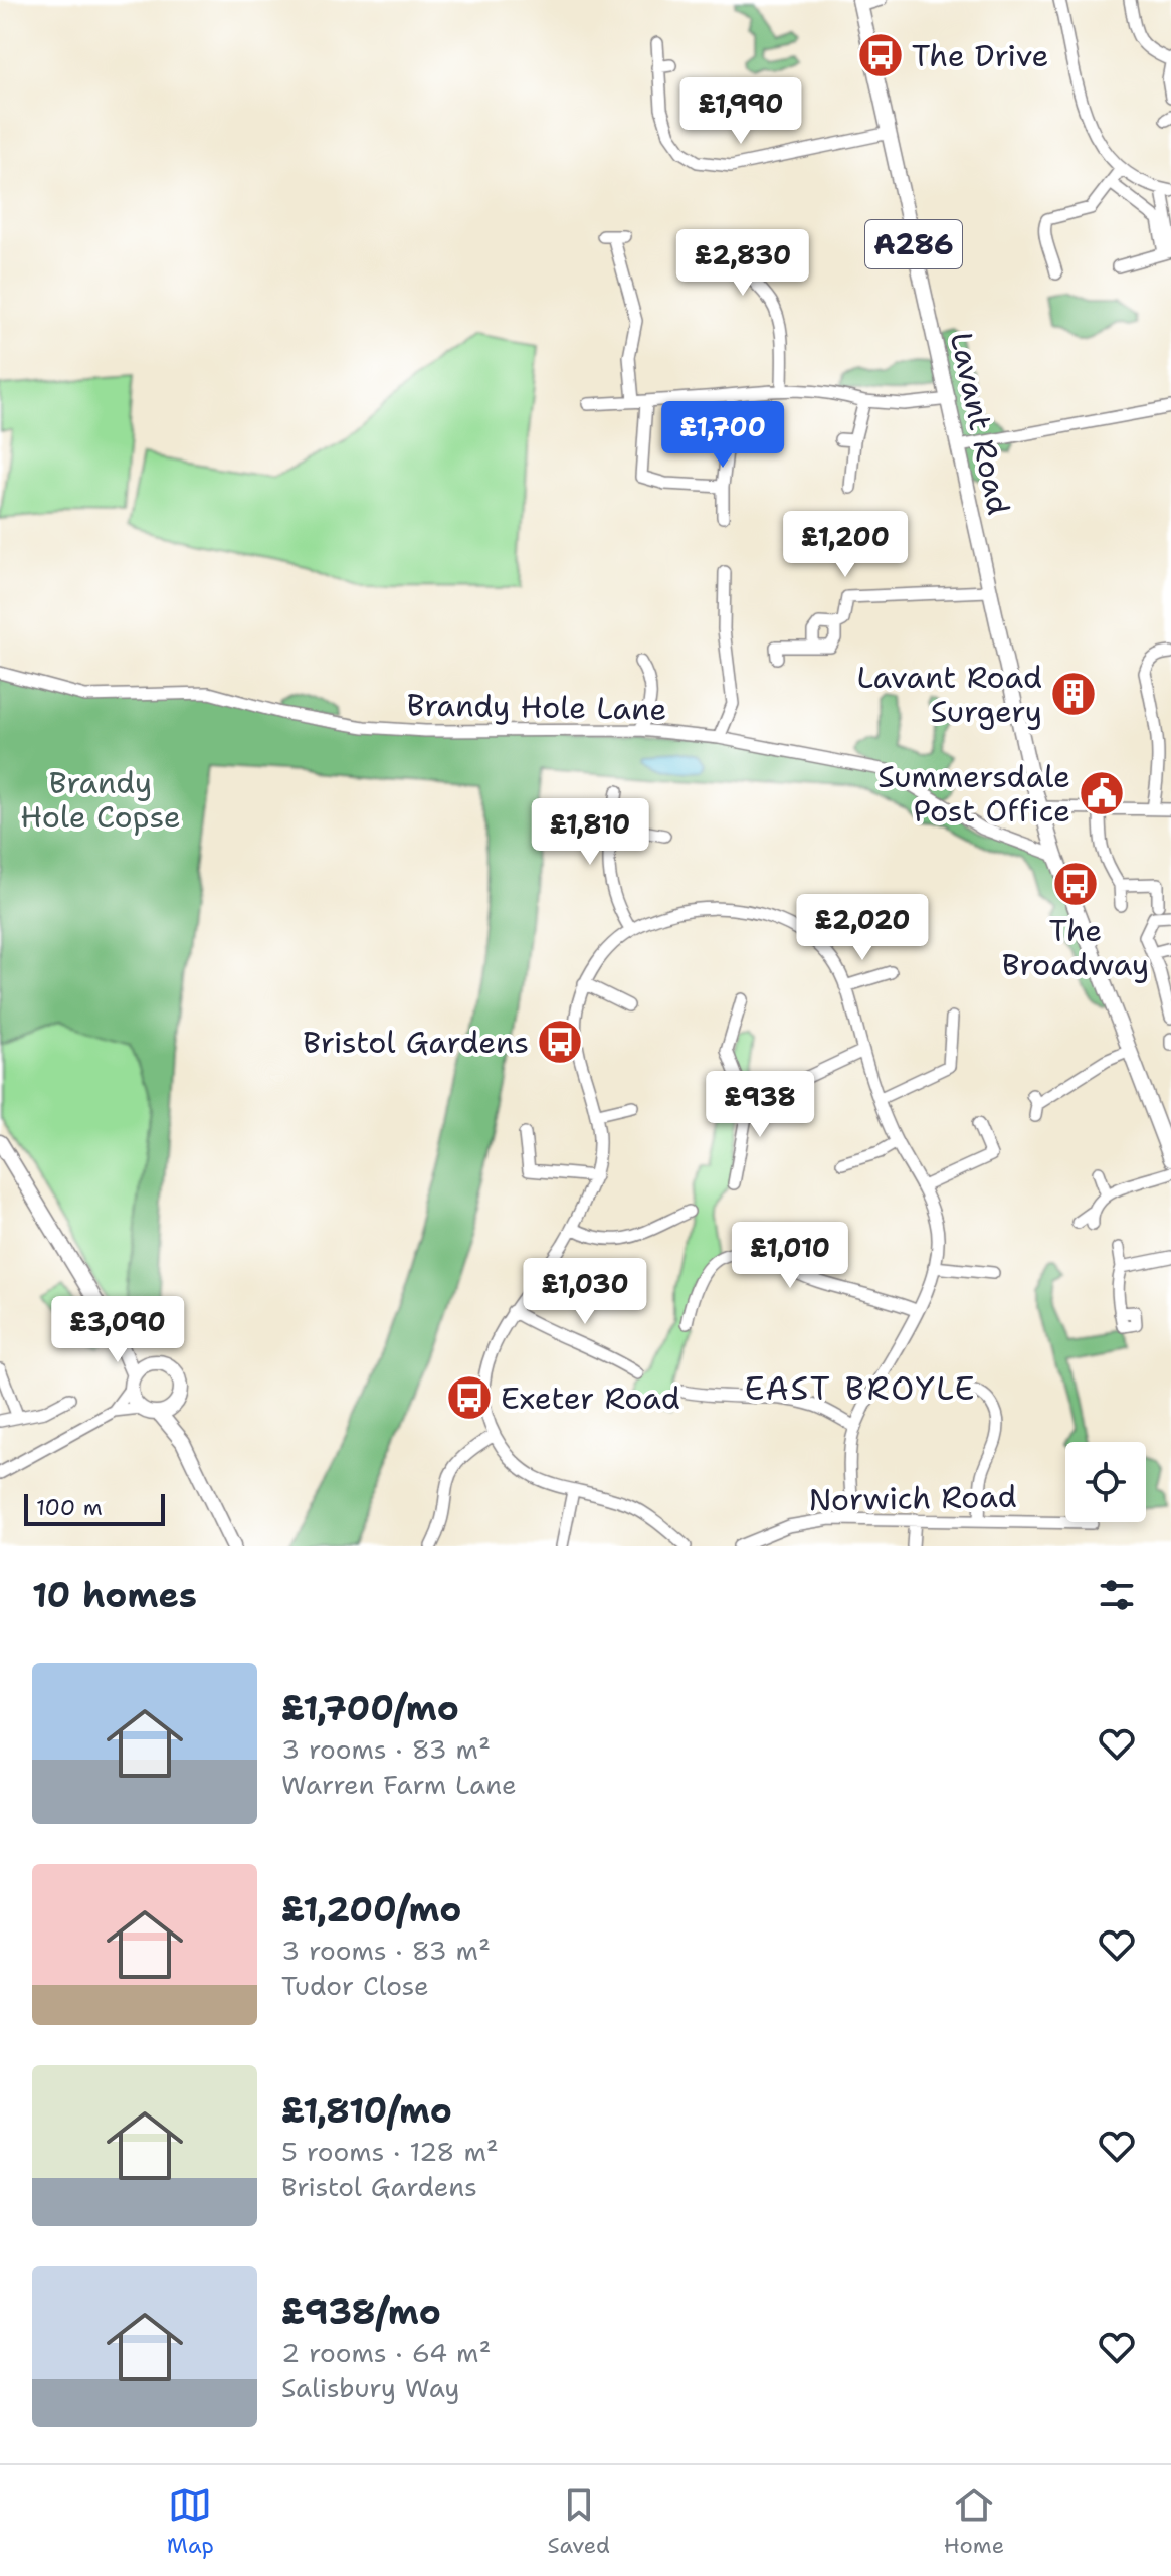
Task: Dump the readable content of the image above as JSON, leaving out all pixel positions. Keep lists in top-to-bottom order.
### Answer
{
  "streets": {
    "main road": ["A286", "Lavant Road"],
    "street": ["Brandy Hole Lane", "Norwich Road"]
  },
  "crossings": [
    ["A286", "Lavant Road"],
    ["A286", "Brandy Hole Lane"],
    ["Lavant Road", "Brandy Hole Lane"]
  ],
  "districts": ["EAST BROYLE"],
  "parks": ["Brandy Hole Copse"],
  "places": {
    "bus stop": [
      "The Drive",
      "The Broadway",
      "Bristol Gardens",
      "Exeter Road"
    ],
    "building": ["Lavant Road Surgery"],
    "public building": ["Summersdale Post Office"]
  },
  "scale_bar": "100 m",
  "page": {
    "price": [
      "£1,990",
      "£2,830",
      "£1,700",
      "£1,200",
      "£1,810",
      "£2,020",
      "£938",
      "£1,010",
      "£1,030",
      "£3,090"
    ],
    "scale": "100 m",
    "heading": "10 homes",
    "list": [
      {
        "name": "£1,700/mo",
        "note": "3 rooms · 83 m² · Warren Farm Lane"
      },
      {
        "name": "£1,200/mo",
        "note": "3 rooms · 83 m² · Tudor Close"
      },
      {
        "name": "£1,810/mo",
        "note": "5 rooms · 128 m² · Bristol Gardens"
      },
      {
        "name": "£938/mo",
        "note": "2 rooms · 64 m² · Salisbury Way"
      }
    ],
    "tabs": ["Map", "Saved", "Home"]
  }
}
